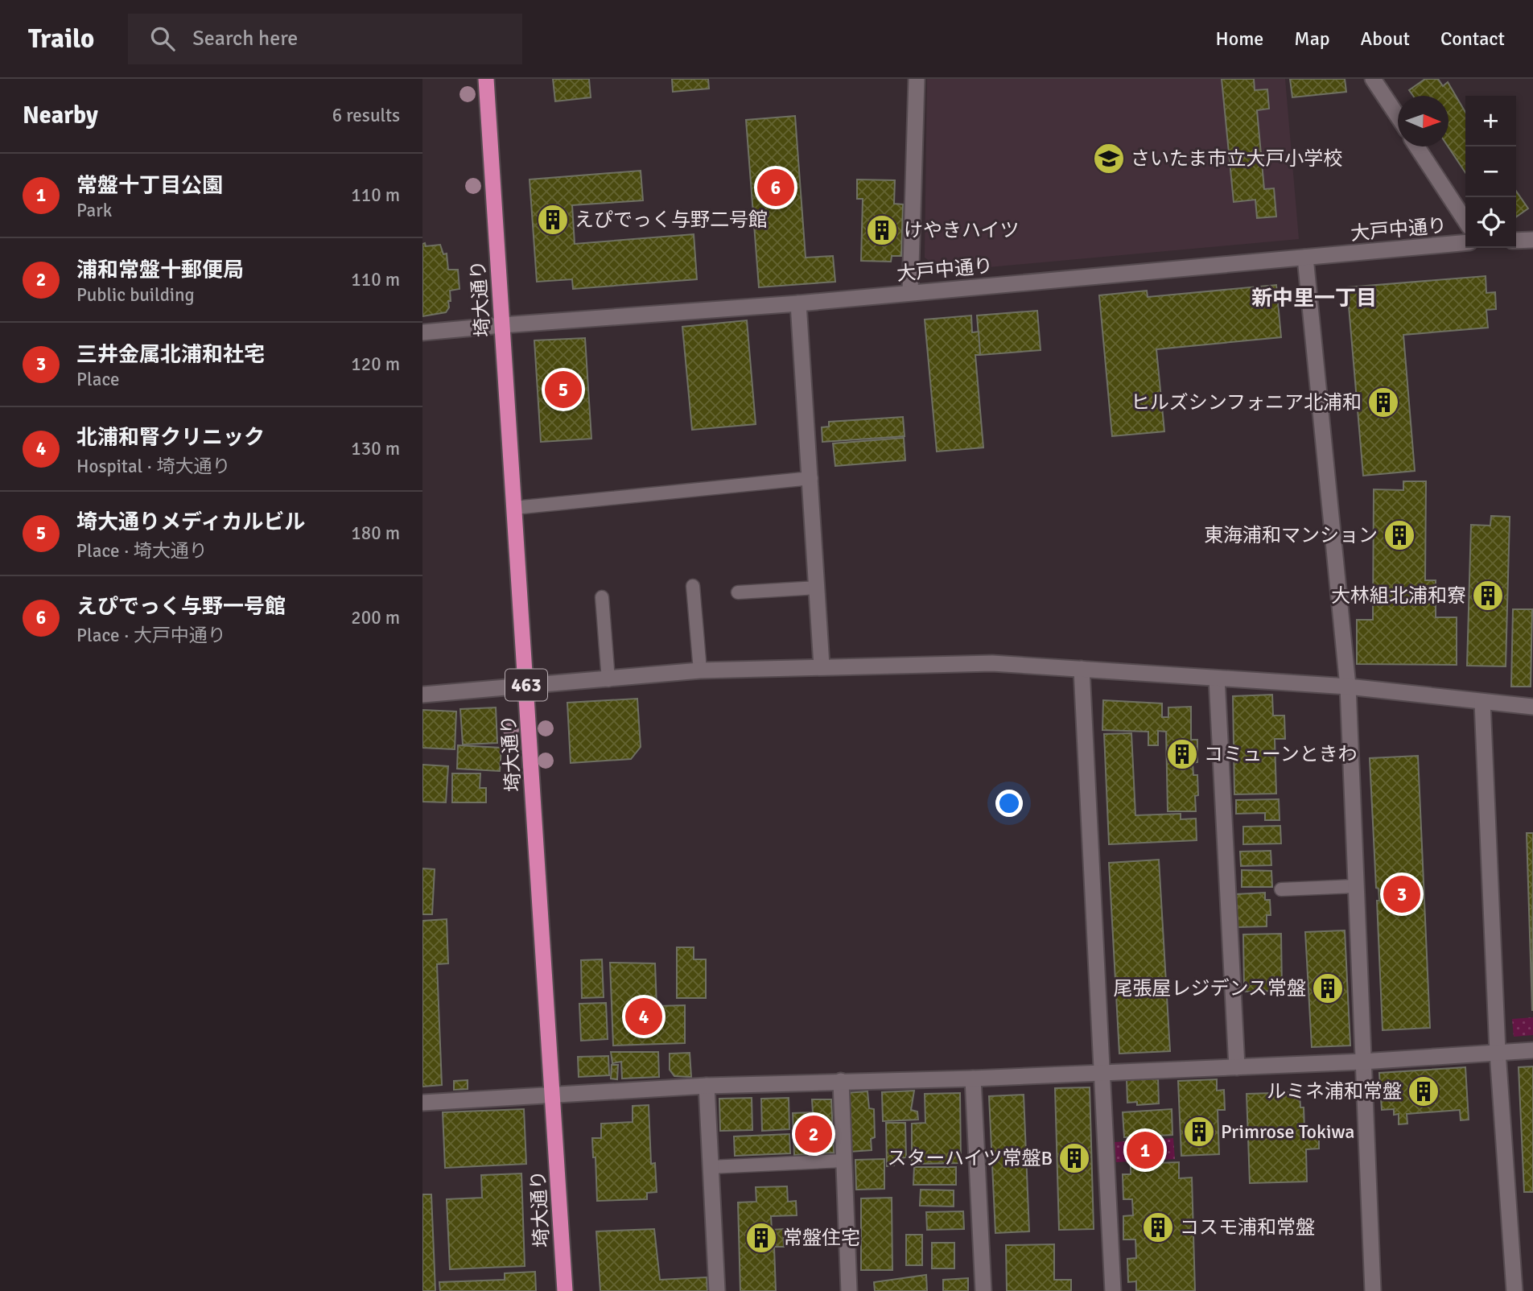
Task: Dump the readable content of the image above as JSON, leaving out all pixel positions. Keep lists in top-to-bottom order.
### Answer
{
  "streets": {
    "highway": ["埼大通り", "463"],
    "street": ["大戸中通り"]
  },
  "crossings": [
    ["大戸中通り", "埼大通り"]
  ],
  "districts": ["新中里一丁目"],
  "places": {
    "school or university": ["さいたま市立大戸小学校"],
    "building": [
      "えぴでっく与野二号館",
      "けやきハイツ",
      "ヒルズシンフォニア北浦和",
      "東海浦和マンション",
      "大林組北浦和寮",
      "コミューンときわ",
      "尾張屋レジデンス常盤",
      "ルミネ浦和常盤",
      "Primrose Tokiwa",
      "スターハイツ常盤B",
      "コスモ浦和常盤",
      "常盤住宅"
    ]
  },
  "north": "right",
  "page": {
    "header": "Trailo",
    "search": "Search here",
    "nav": [
      "Home",
      "Map",
      "About",
      "Contact"
    ],
    "heading": ["Nearby", "6 results"],
    "map_buttons": ["+", "−"],
    "list": [
      {
        "mark": "1",
        "name": "常盤十丁目公園",
        "note": "Park",
        "value": "110 m"
      },
      {
        "mark": "2",
        "name": "浦和常盤十郵便局",
        "note": "Public building",
        "value": "110 m"
      },
      {
        "mark": "3",
        "name": "三井金属北浦和社宅",
        "note": "Place",
        "value": "120 m"
      },
      {
        "mark": "4",
        "name": "北浦和腎クリニック",
        "note": "Hospital · 埼大通り",
        "value": "130 m"
      },
      {
        "mark": "5",
        "name": "埼大通りメディカルビル",
        "note": "Place · 埼大通り",
        "value": "180 m"
      },
      {
        "mark": "6",
        "name": "えぴでっく与野一号館",
        "note": "Place · 大戸中通り",
        "value": "200 m"
      }
    ],
    "pins": [
      "6",
      "5",
      "3",
      "4",
      "2",
      "1"
    ]
  }
}
